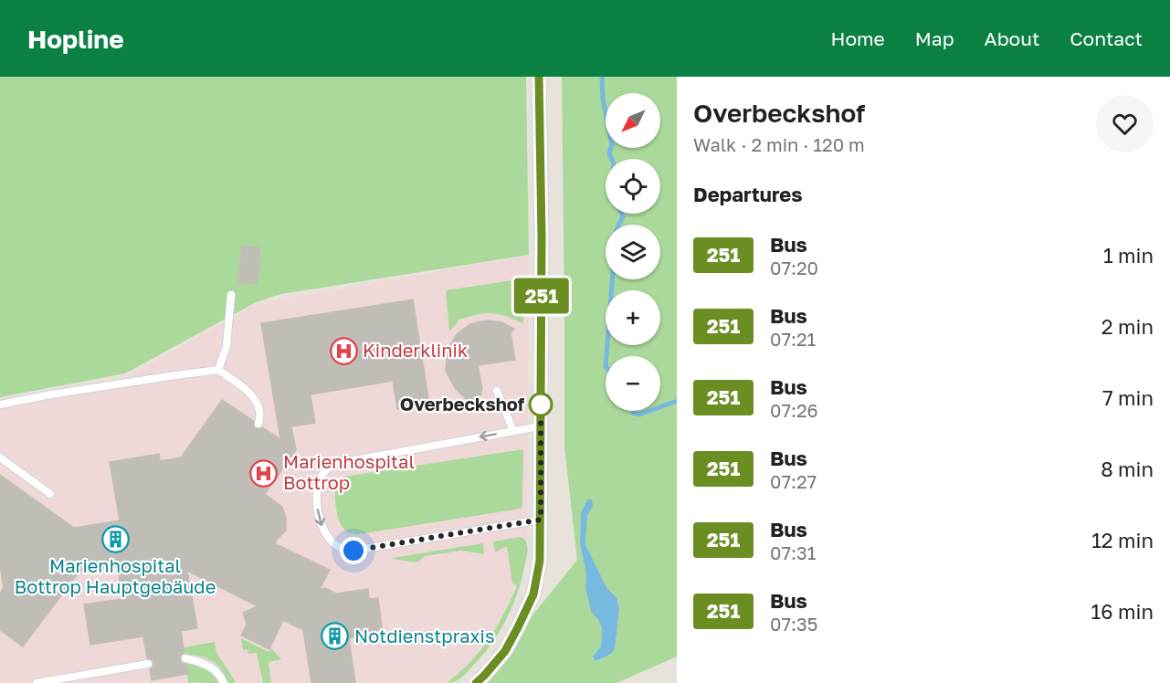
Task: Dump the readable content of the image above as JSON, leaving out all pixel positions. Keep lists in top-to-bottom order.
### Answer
{
  "places": {
    "hospital": ["Kinderklinik", "Marienhospital Bottrop"],
    "other": ["Overbeckshof"],
    "building": ["Marienhospital Bottrop Hauptgebäude", "Notdienstpraxis"]
  },
  "lines": ["bus line 251"],
  "north": "bottom left",
  "page": {
    "header": "Hopline",
    "nav": [
      "Home",
      "Map",
      "About",
      "Contact"
    ],
    "on_map": "251",
    "heading": [
      ["Overbeckshof", "Walk · 2 min · 120 m"],
      "Departures"
    ],
    "map_buttons": ["+", "−"],
    "list": [
      {
        "mark": "251",
        "name": "Bus",
        "note": "07:20",
        "value": "1 min"
      },
      {
        "mark": "251",
        "name": "Bus",
        "note": "07:21",
        "value": "2 min"
      },
      {
        "mark": "251",
        "name": "Bus",
        "note": "07:26",
        "value": "7 min"
      },
      {
        "mark": "251",
        "name": "Bus",
        "note": "07:27",
        "value": "8 min"
      },
      {
        "mark": "251",
        "name": "Bus",
        "note": "07:31",
        "value": "12 min"
      },
      {
        "mark": "251",
        "name": "Bus",
        "note": "07:35",
        "value": "16 min"
      }
    ]
  }
}
